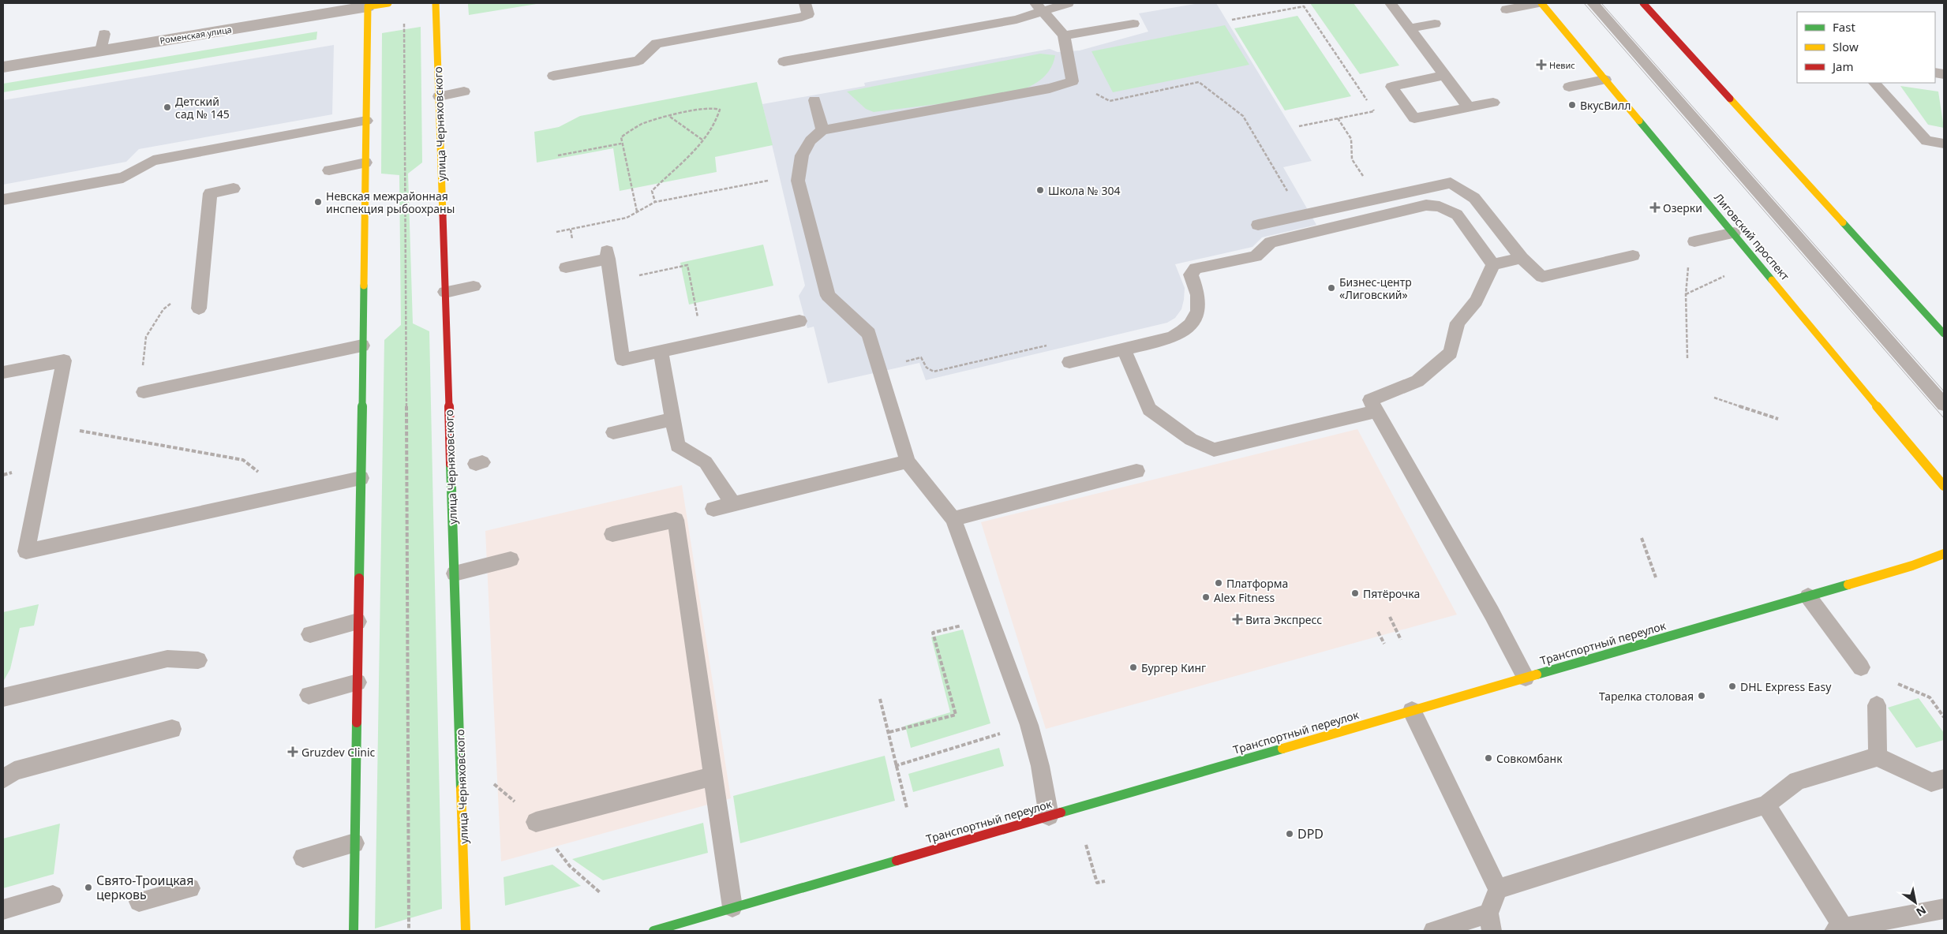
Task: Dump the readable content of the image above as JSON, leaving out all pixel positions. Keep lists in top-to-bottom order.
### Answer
{
  "streets": {
    "street": [
      "Роменская улица",
      "улица Черняховского",
      "Лиговский проспект",
      "Транспортный переулок"
    ]
  },
  "places": {
    "health": [
      "Невис",
      "Озерки",
      "Вита Экспресс",
      "Gruzdev Clinic"
    ],
    "other": [
      "ВкусВилл",
      "Детский сад № 145",
      "Школа № 304",
      "Невская межрайонная инспекция рыбоохраны",
      "Бизнес-центр «Лиговский»",
      "Платформа",
      "Пятёрочка",
      "Alex Fitness",
      "Бургер Кинг",
      "DHL Express Easy",
      "Тарелка столовая",
      "Совкомбанк",
      "DPD",
      "Свято-Троицкая церковь"
    ]
  },
  "legend": ["Fast", "Slow", "Jam"],
  "north": "bottom right"
}
